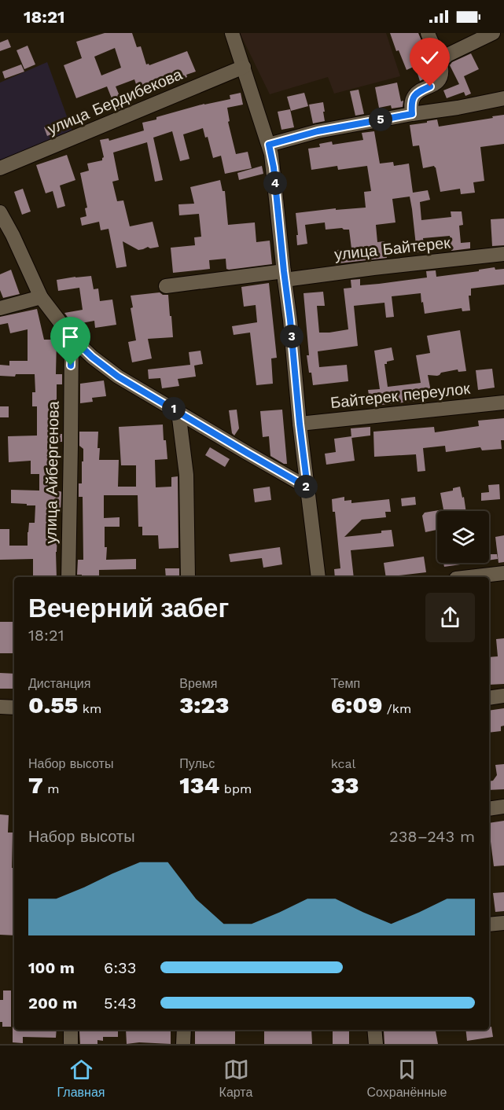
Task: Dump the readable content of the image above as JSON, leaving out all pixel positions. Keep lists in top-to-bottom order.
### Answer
{
  "streets": {
    "street": [
      "улица Бердибекова",
      "улица Байтерек",
      "Байтерек переулок",
      "улица Айбергенова"
    ]
  },
  "page": {
    "status": "18:21",
    "pins": [
      "5",
      "4",
      "3",
      "1",
      "2"
    ],
    "heading": ["Вечерний забег", "18:21"],
    "stats": [
      ["Дистанция", "0.55 km"],
      ["Время", "3:23"],
      ["Темп", "6:09 /km"],
      ["Набор высоты", "7 m"],
      ["Пульс", "134 bpm"],
      ["kcal", "33"]
    ],
    "chart": ["Набор высоты", "238–243 m"],
    "list": [
      {
        "name": "100 m",
        "note": "6:33"
      },
      {
        "name": "200 m",
        "note": "5:43"
      }
    ],
    "tabs": ["Главная", "Карта", "Сохранённые"]
  }
}
